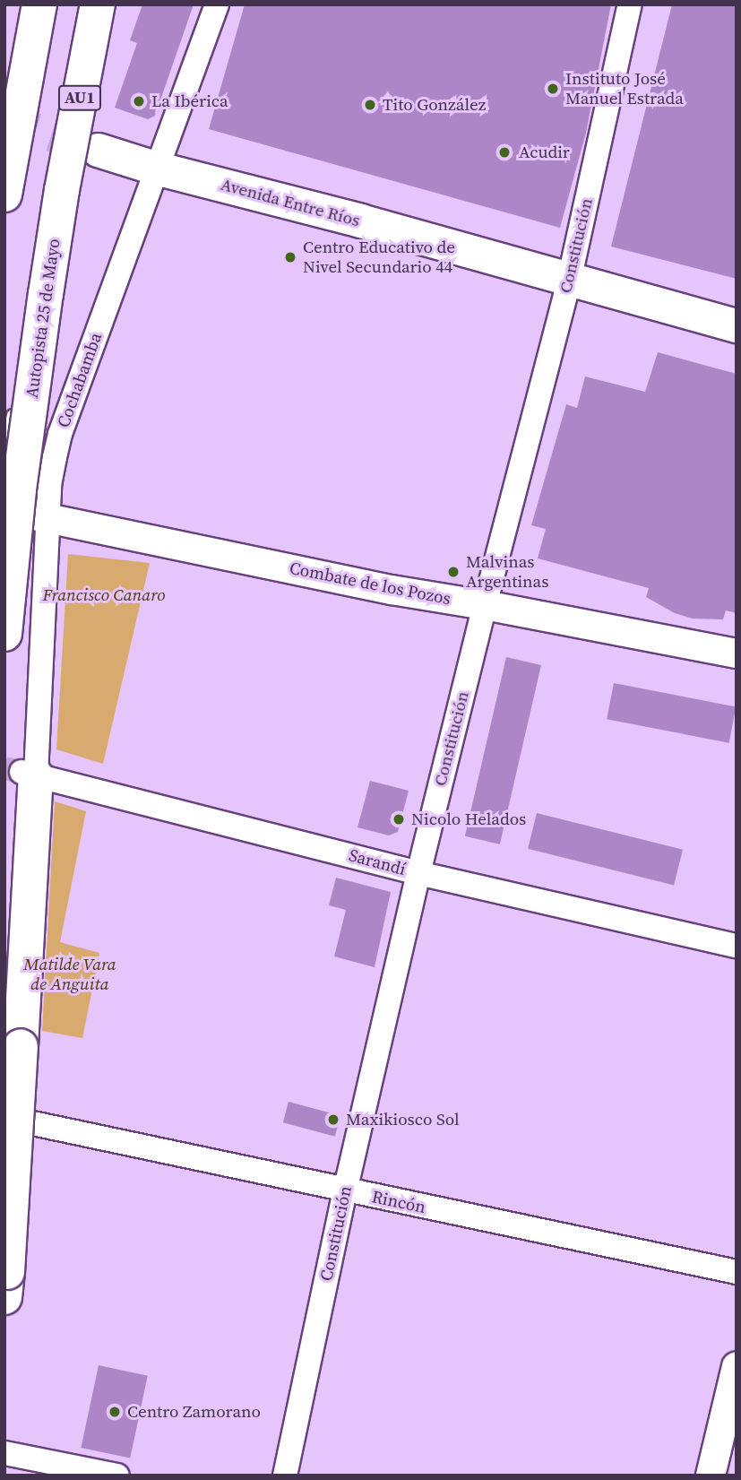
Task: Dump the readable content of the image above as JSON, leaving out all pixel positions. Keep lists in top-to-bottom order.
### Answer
{
  "streets": {
    "highway": ["AU1", "Autopista 25 de Mayo"],
    "main road": ["Avenida Entre Ríos"],
    "street": [
      "Constitución",
      "Cochabamba",
      "Combate de los Pozos",
      "Sarandí",
      "Rincón"
    ]
  },
  "crossings": [
    ["Avenida Entre Ríos", "Constitución"],
    ["Avenida Entre Ríos", "Cochabamba"],
    ["Constitución", "Combate de los Pozos"],
    ["Constitución", "Sarandí"],
    ["Constitución", "Rincón"],
    ["Cochabamba", "Combate de los Pozos"],
    ["Cochabamba", "Sarandí"]
  ],
  "parks": ["Francisco Canaro", "Matilde Vara de Anguita"],
  "places": [
    "Instituto José Manuel Estrada",
    "La Ibérica",
    "Tito González",
    "Acudir",
    "Centro Educativo de Nivel Secundario 44",
    "Malvinas Argentinas",
    "Nicolo Helados",
    "Maxikiosco Sol",
    "Centro Zamorano"
  ]
}
